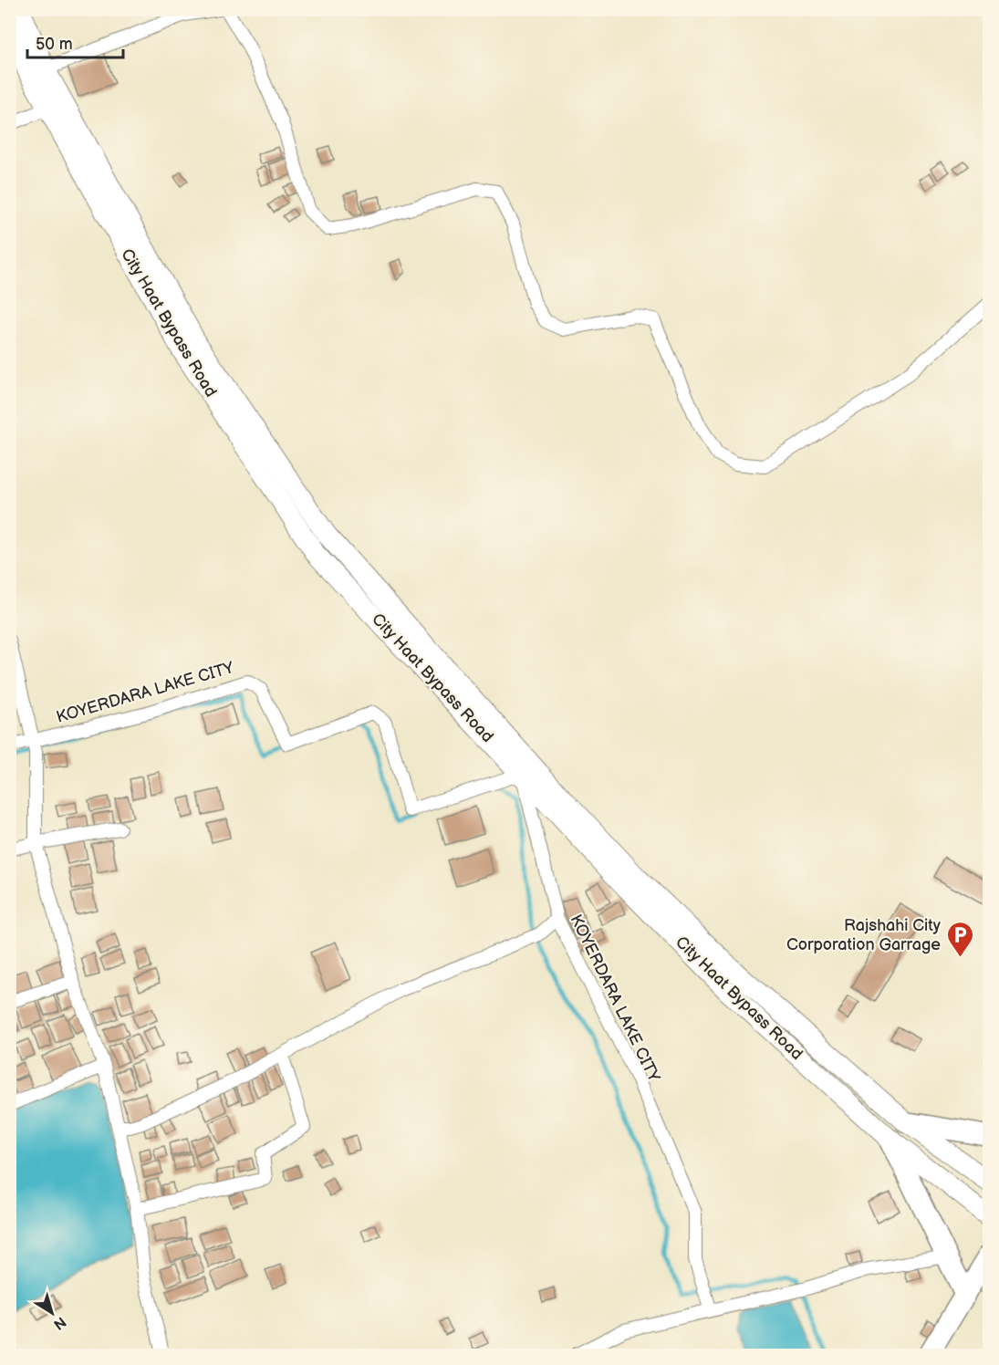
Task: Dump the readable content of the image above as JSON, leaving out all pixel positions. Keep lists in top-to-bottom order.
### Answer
{
  "streets": {
    "main road": ["City Haat Bypass Road"],
    "street": ["KOYERDARA LAKE CITY"]
  },
  "crossings": [
    ["City Haat Bypass Road", "KOYERDARA LAKE CITY"]
  ],
  "places": {
    "parking": ["Rajshahi City Corporation Garrage"]
  },
  "scale_bar": "50 m",
  "north": "bottom right"
}
